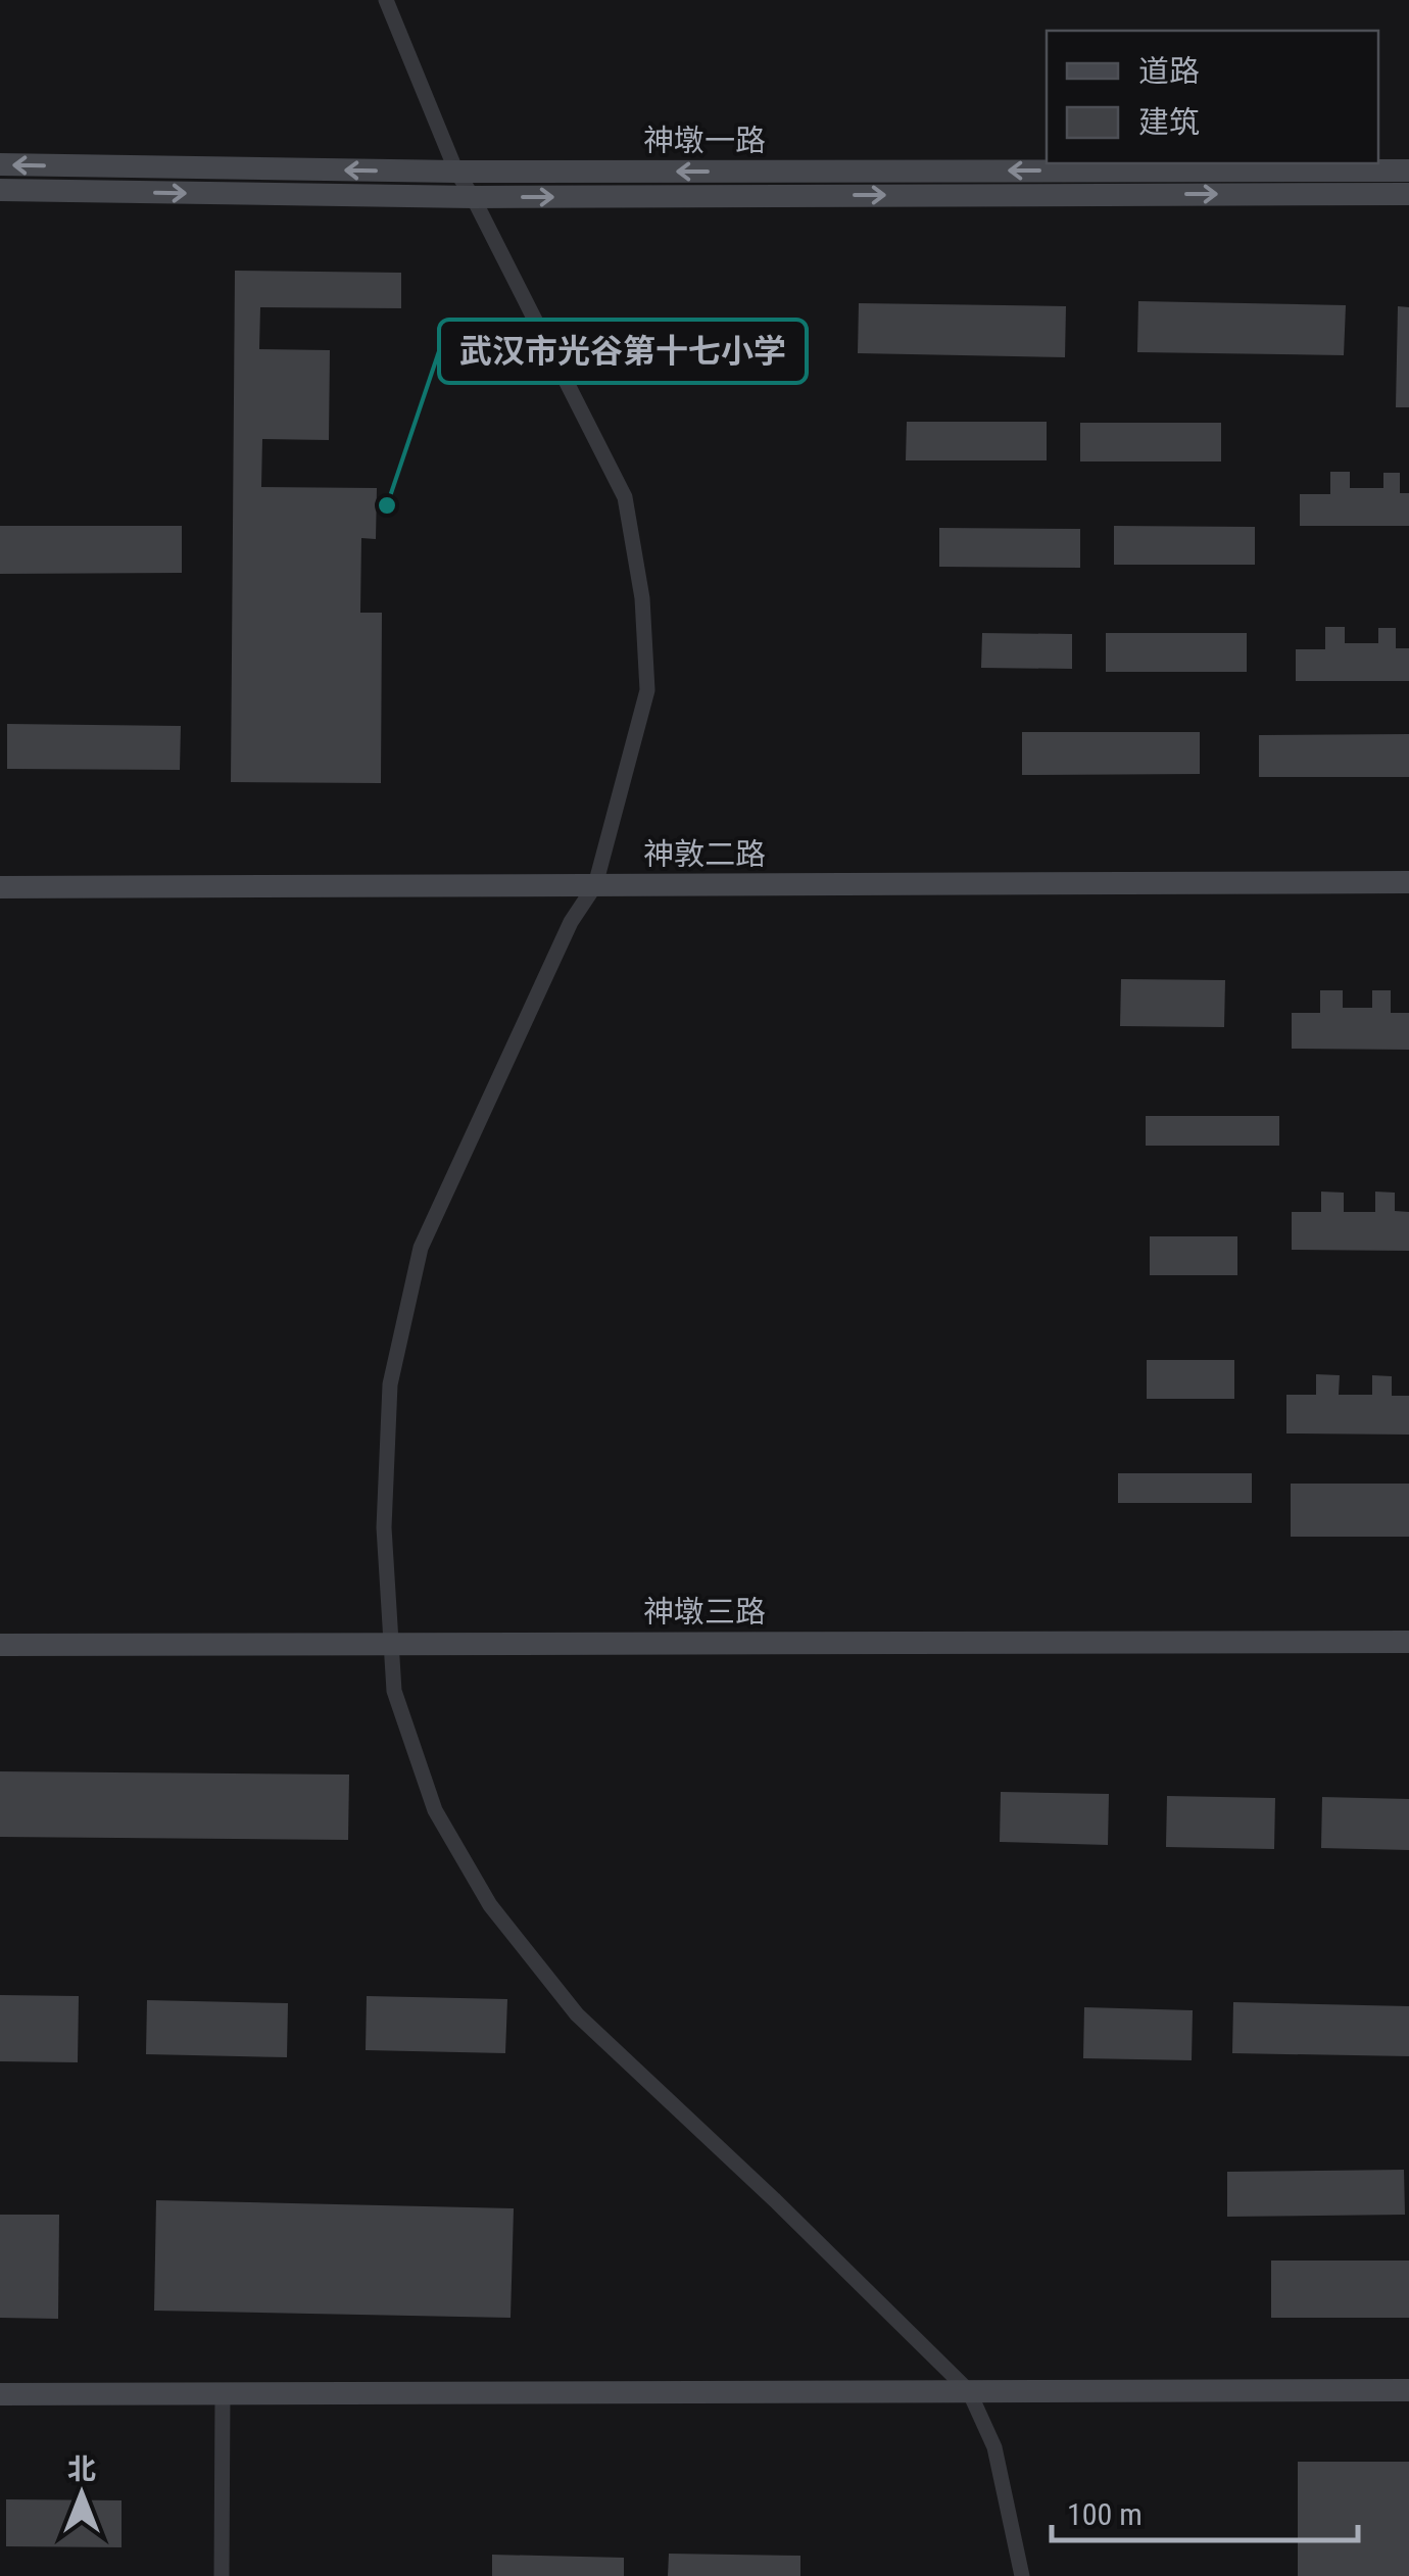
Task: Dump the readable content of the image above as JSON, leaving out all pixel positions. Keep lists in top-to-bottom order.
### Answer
{
  "streets": {
    "street": ["神墩一路", "神敦二路", "神墩三路"]
  },
  "places": ["武汉市光谷第十七小学"],
  "legend": ["道路", "建筑"],
  "scale_bar": "100 m",
  "north": "top"
}
